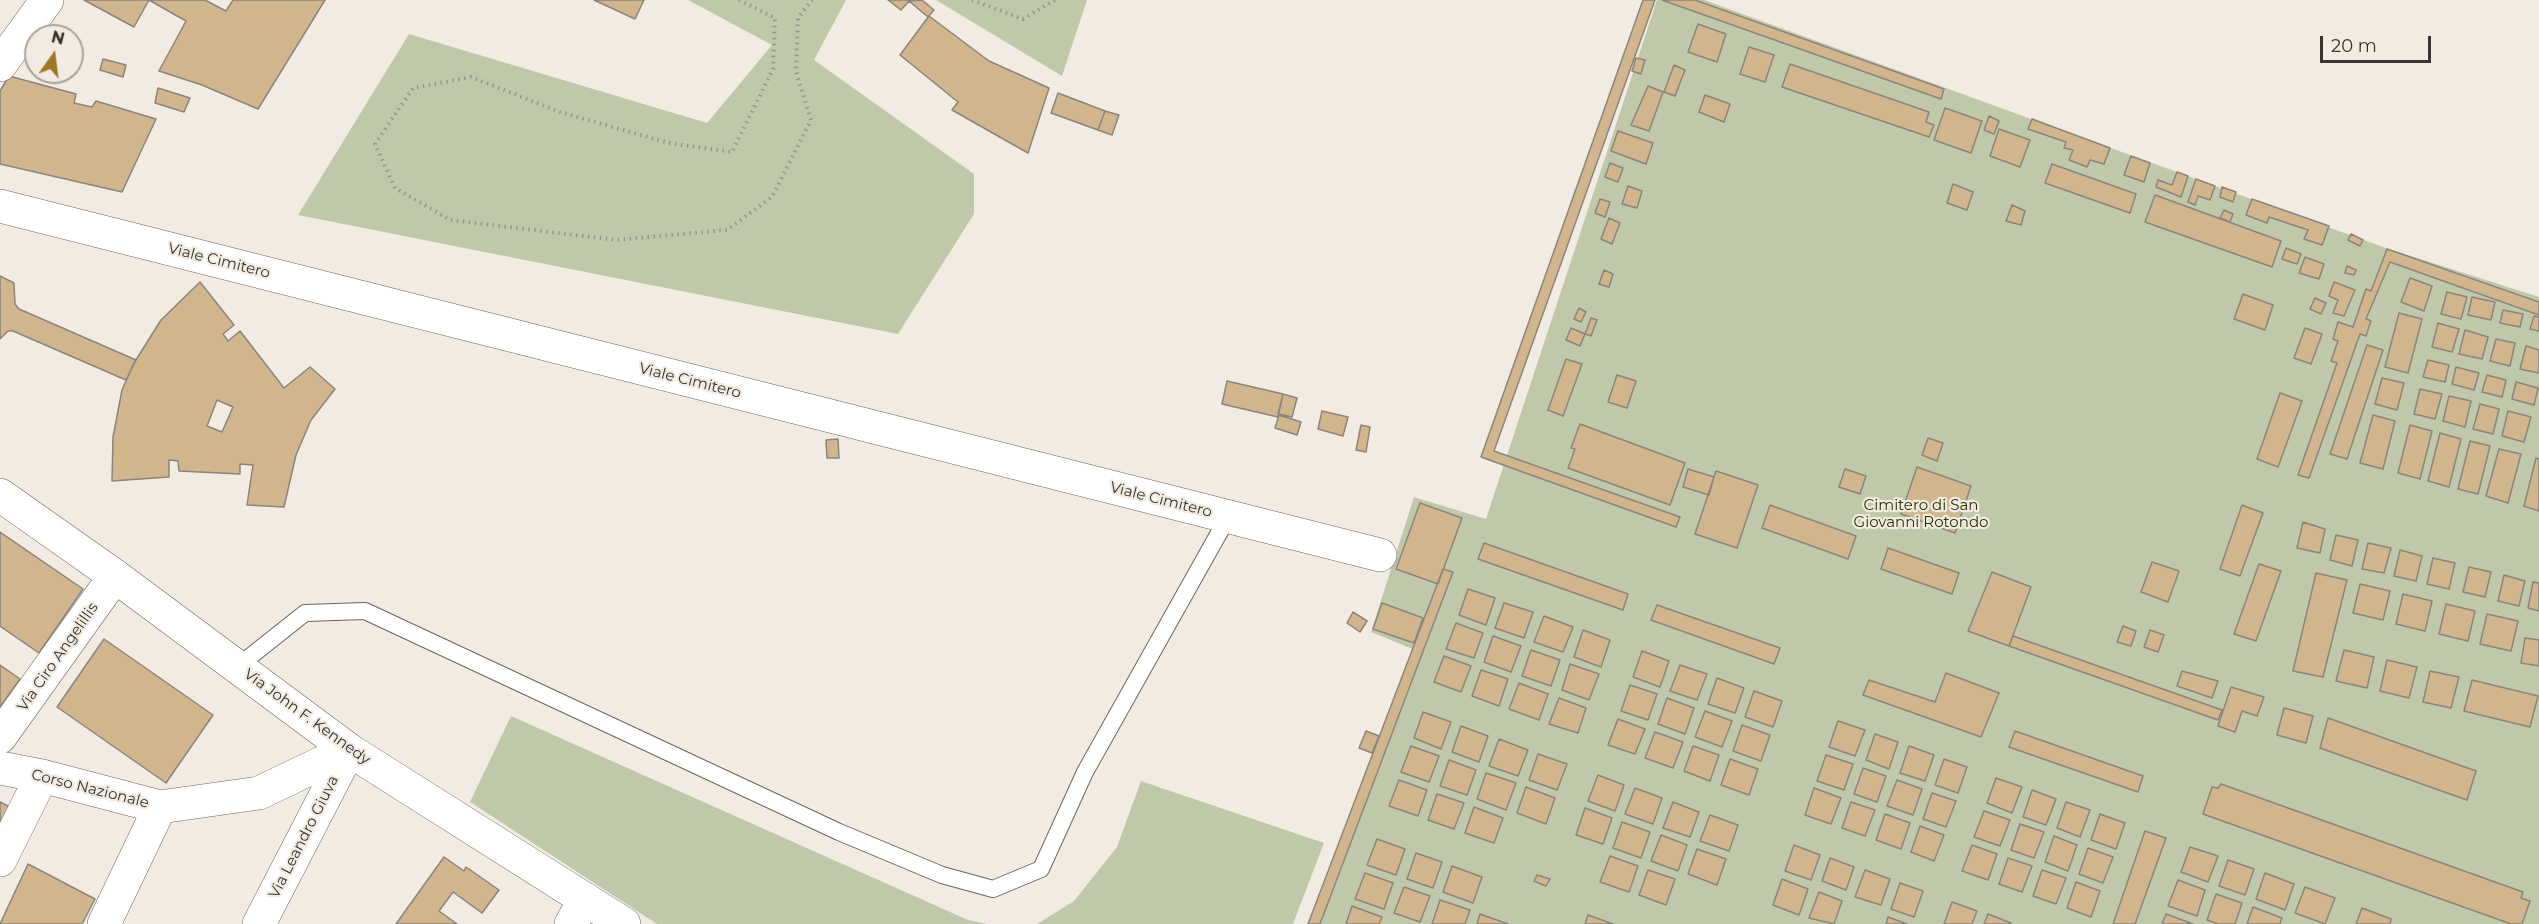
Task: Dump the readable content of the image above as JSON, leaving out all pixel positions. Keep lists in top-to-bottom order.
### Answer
{
  "streets": {
    "street": [
      "Viale Cimitero",
      "Via Ciro Angelillis",
      "Via John F. Kennedy",
      "Corso Nazionale",
      "Via Leandro Giuva"
    ]
  },
  "crossings": [
    ["Via Ciro Angelillis", "Via John F. Kennedy"],
    ["Via John F. Kennedy", "Corso Nazionale"],
    ["Via John F. Kennedy", "Via Leandro Giuva"],
    ["Corso Nazionale", "Via Leandro Giuva"]
  ],
  "parks": ["Cimitero di San Giovanni Rotondo"],
  "scale_bar": "20 m",
  "north": "top"
}
